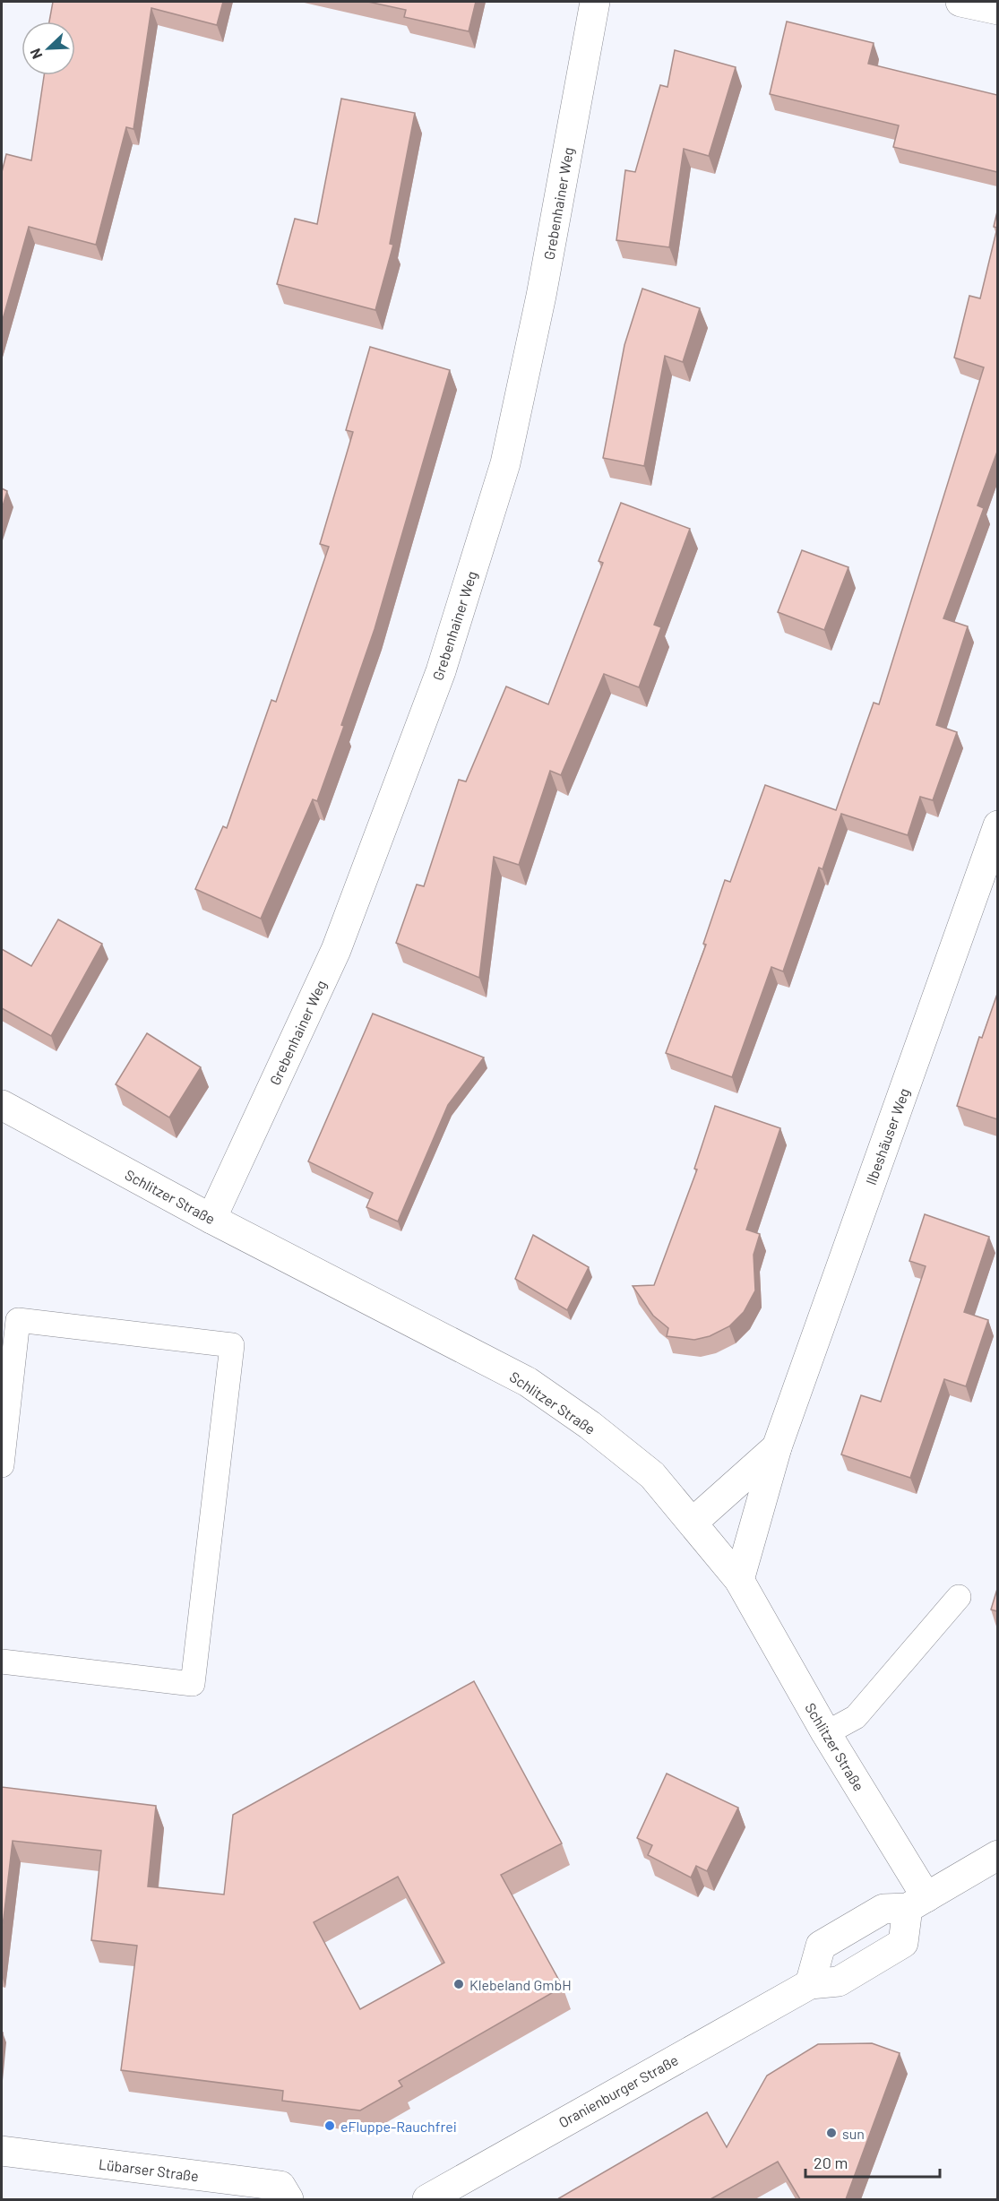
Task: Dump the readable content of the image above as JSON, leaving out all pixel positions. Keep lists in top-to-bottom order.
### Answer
{
  "streets": {
    "street": [
      "Grebenhainer Weg",
      "Ilbeshäuser Weg",
      "Schlitzer Straße",
      "Oranienburger Straße",
      "Lübarser Straße"
    ]
  },
  "crossings": [
    ["Grebenhainer Weg", "Schlitzer Straße"],
    ["Ilbeshäuser Weg", "Schlitzer Straße"],
    ["Schlitzer Straße", "Oranienburger Straße"]
  ],
  "places": ["Klebeland GmbH", "eFluppe-Rauchfrei", "sun"],
  "scale_bar": "20 m",
  "north": "bottom left"
}
